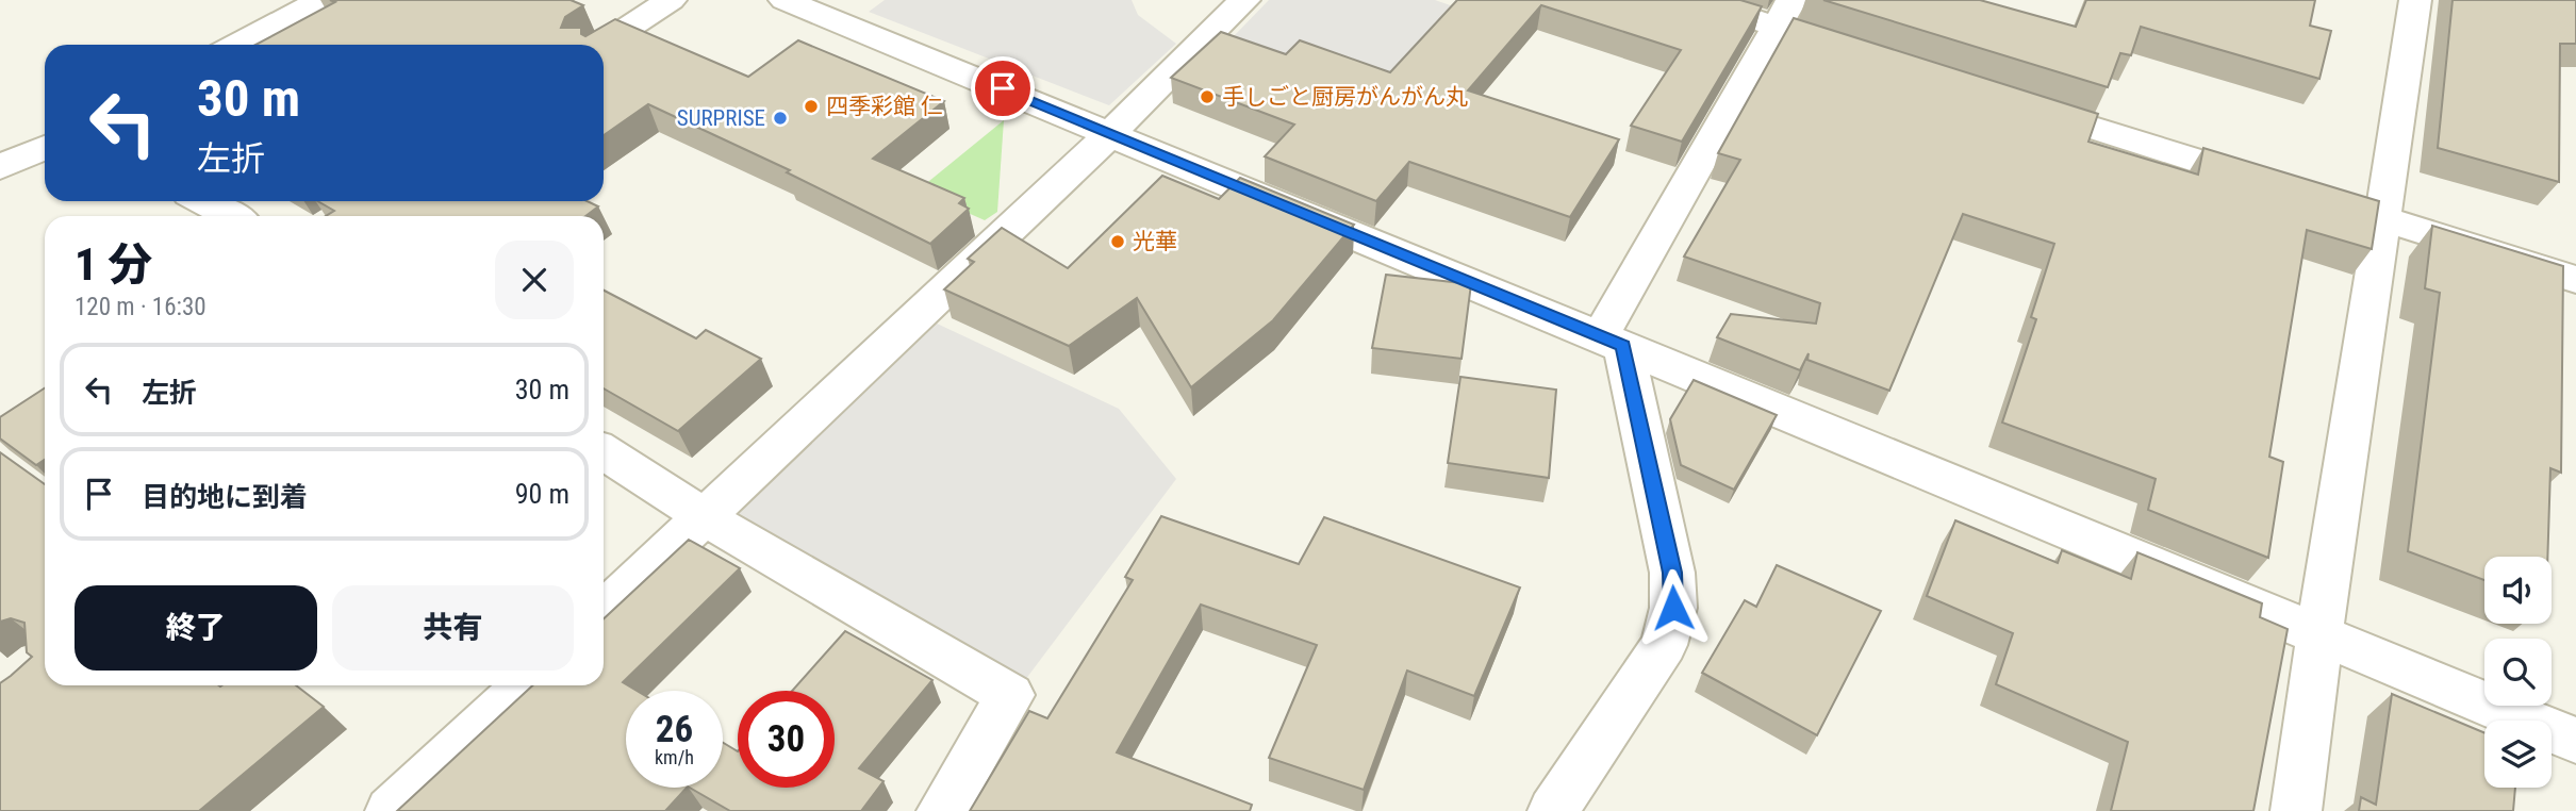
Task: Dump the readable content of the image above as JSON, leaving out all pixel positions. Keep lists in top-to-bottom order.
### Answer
{
  "places": [
    "手しごと厨房がんがん丸",
    "四季彩館 仁",
    "SURPRISE",
    "光華"
  ],
  "page": {
    "turn": ["30 m", "左折"],
    "heading": ["1 分", "120 m · 16:30"],
    "list": [
      {
        "name": "左折",
        "value": "30 m"
      },
      {
        "name": "目的地に到着",
        "value": "90 m"
      }
    ],
    "buttons": ["終了", "共有"],
    "speed": "26 km/h",
    "limit": "30"
  }
}
